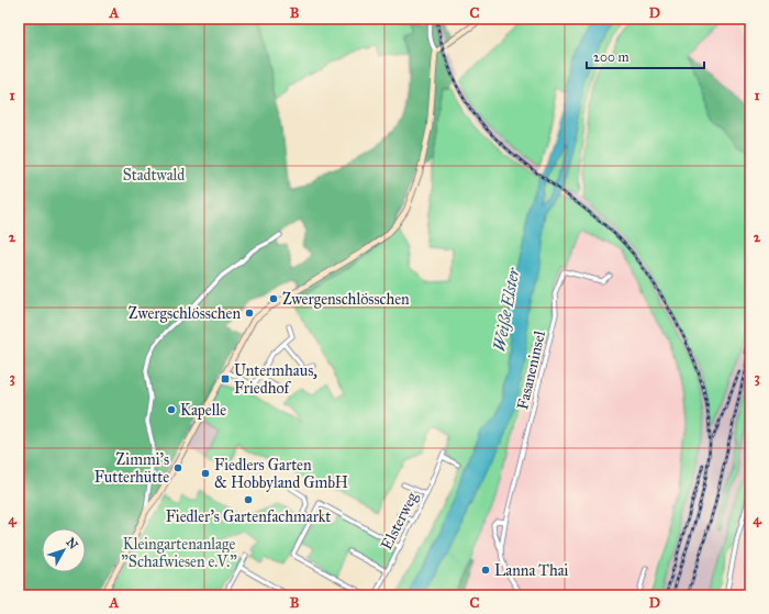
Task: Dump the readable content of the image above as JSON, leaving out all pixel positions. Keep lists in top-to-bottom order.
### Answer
{
  "streets": {
    "street": ["Fasaneninsel", "Elsterweg"]
  },
  "water": ["Weiße Elster"],
  "parks": ["Stadtwald", "Kleingartenanlage \"Schafwiesen e.V.\""],
  "places": {
    "other": [
      "Zwergenschlösschen",
      "Zwergschlösschen",
      "Kapelle",
      "Zimmi's Futterhütte",
      "Fiedlers Garten & Hobbyland GmbH",
      "Fiedler's Gartenfachmarkt",
      "Lanna Thai"
    ],
    "transit": ["Untermhaus, Friedhof"]
  },
  "scale_bar": "200 m",
  "north": "top right",
  "grid": {
    "columns": [
      "A",
      "B",
      "C",
      "D"
    ],
    "rows": [
      "1",
      "2",
      "3",
      "4"
    ]
  }
}
